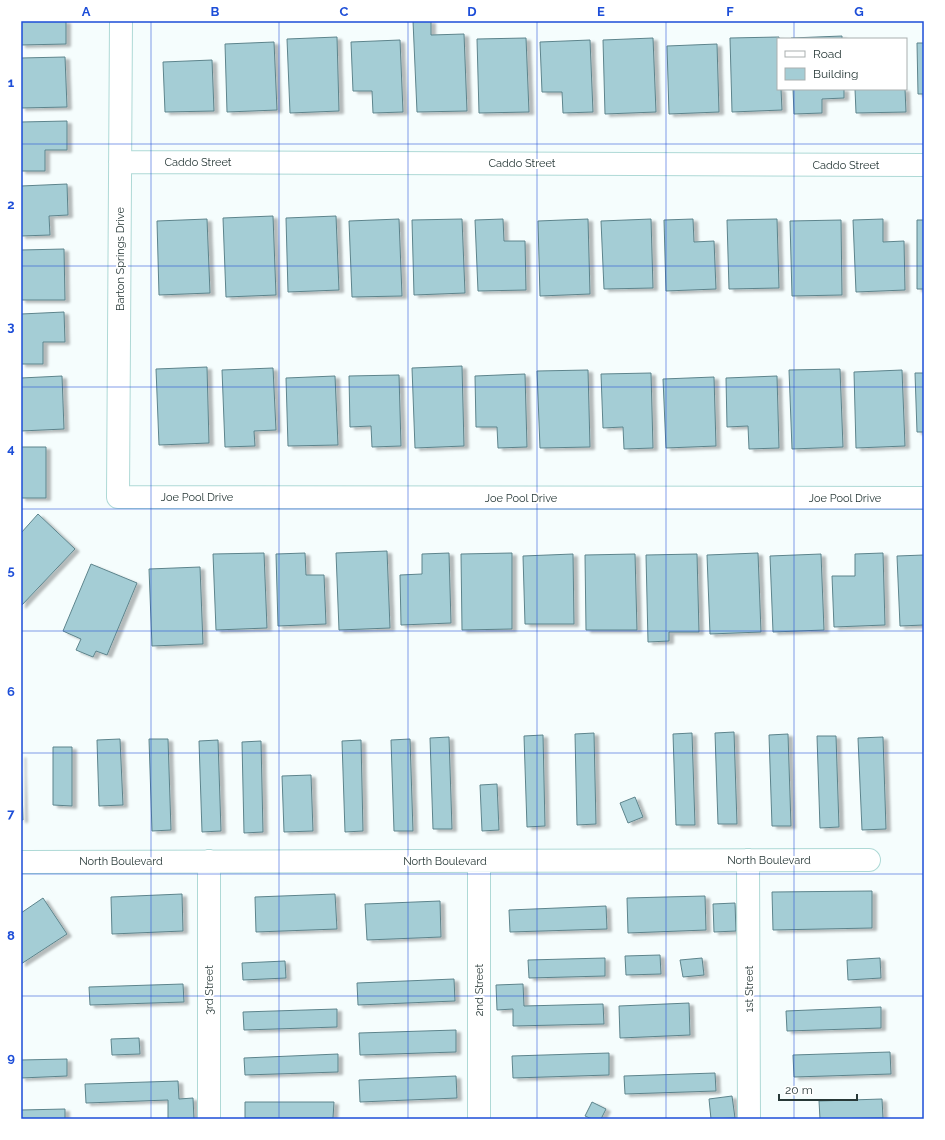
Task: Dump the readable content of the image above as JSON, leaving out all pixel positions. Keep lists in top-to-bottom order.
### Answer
{
  "streets": {
    "street": [
      "Caddo Street",
      "Barton Springs Drive",
      "Joe Pool Drive",
      "North Boulevard",
      "1st Street",
      "3rd Street",
      "2nd Street"
    ]
  },
  "crossings": [
    ["Caddo Street", "Barton Springs Drive"],
    ["Barton Springs Drive", "Joe Pool Drive"],
    ["North Boulevard", "1st Street"],
    ["North Boulevard", "3rd Street"],
    ["North Boulevard", "2nd Street"]
  ],
  "legend": ["Road", "Building"],
  "scale_bar": "20 m",
  "grid": {
    "columns": [
      "A",
      "B",
      "C",
      "D",
      "E",
      "F",
      "G"
    ],
    "rows": [
      "1",
      "2",
      "3",
      "4",
      "5",
      "6",
      "7",
      "8",
      "9"
    ]
  }
}
